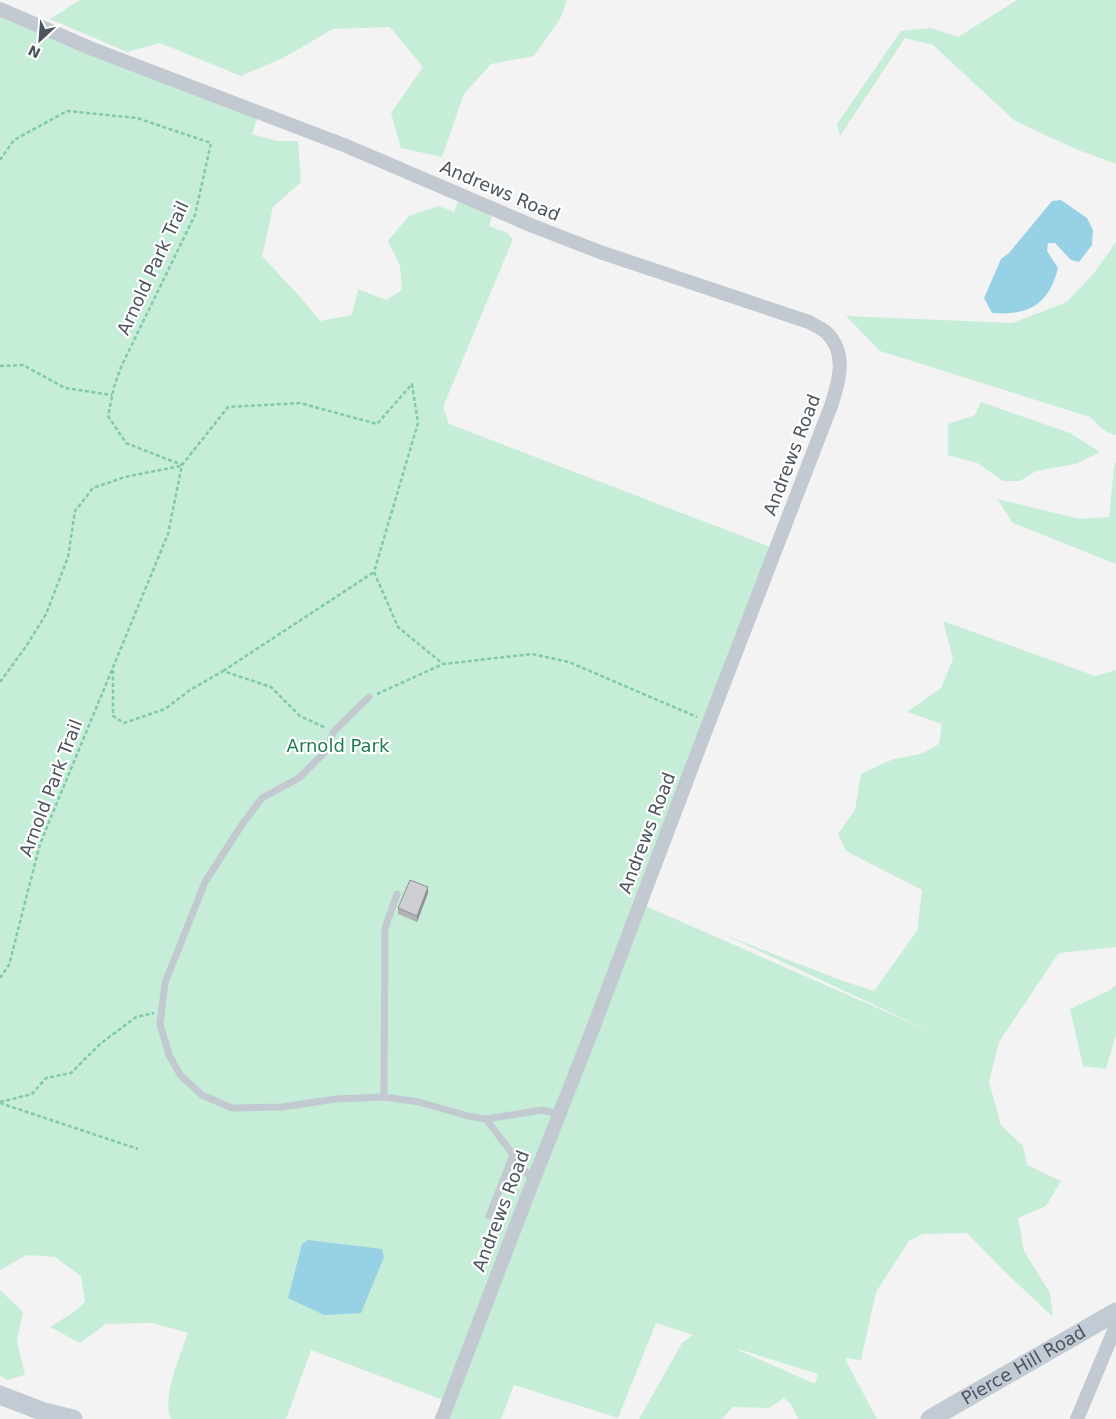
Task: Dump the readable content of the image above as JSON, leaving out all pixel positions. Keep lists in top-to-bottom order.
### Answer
{
  "streets": {
    "street": ["Andrews Road", "Pierce Hill Road"],
    "path": ["Arnold Park Trail"]
  },
  "parks": ["Arnold Park"],
  "north": "bottom left"
}
